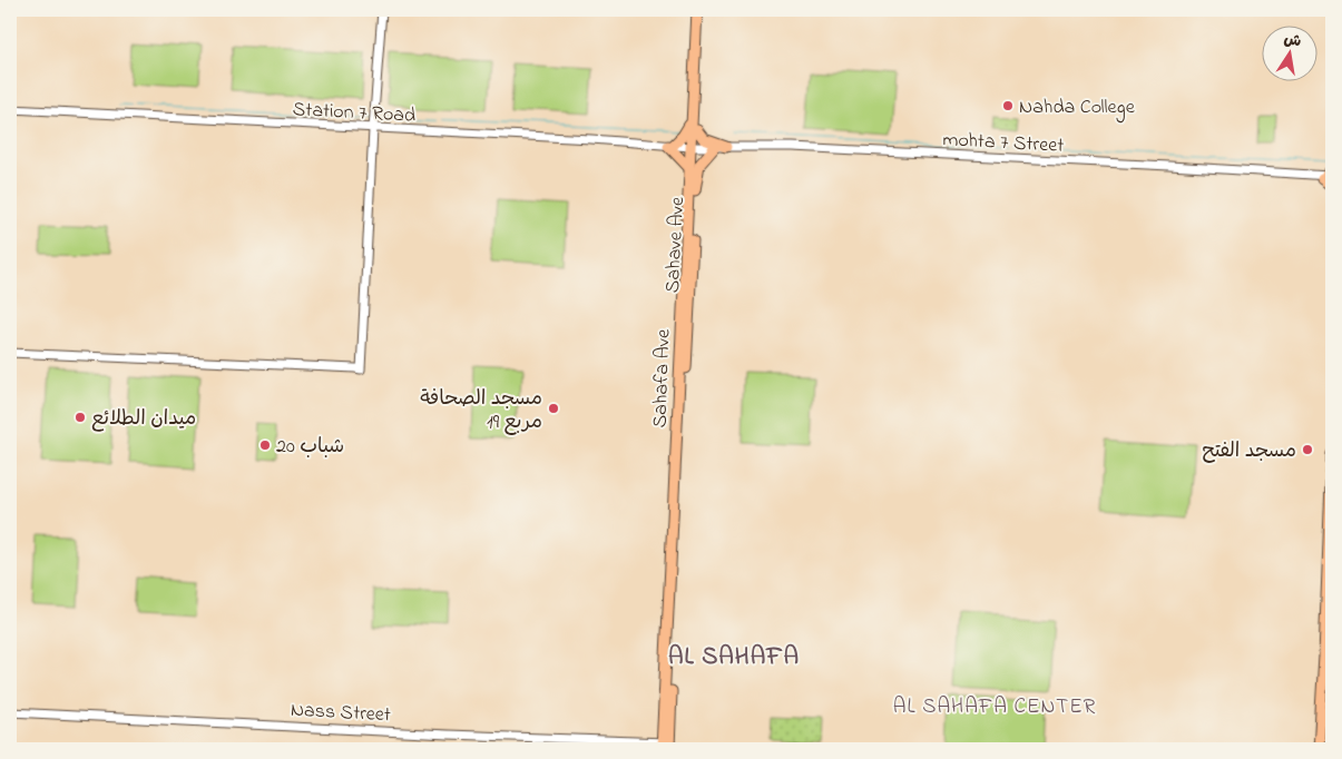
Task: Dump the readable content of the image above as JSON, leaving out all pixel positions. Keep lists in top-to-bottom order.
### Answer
{
  "streets": {
    "main road": ["Sahave Ave", "Sahafa Ave"],
    "street": ["Station 7 Road", "mohta 7 Street", "Nass Street"]
  },
  "crossings": [
    ["Station 7 Road", "mohta 7 Street"],
    ["Station 7 Road", "Sahave Ave"],
    ["Station 7 Road", "Sahafa Ave"],
    ["mohta 7 Street", "Sahave Ave"],
    ["mohta 7 Street", "Sahafa Ave"],
    ["Sahave Ave", "Sahafa Ave"],
    ["Sahave Ave", "Nass Street"],
    ["Sahafa Ave", "Nass Street"]
  ],
  "districts": ["AL SAHAFA", "AL SAHAFA CENTER"],
  "places": [
    "Nahda College",
    "مسجد الصحافة مربع 19",
    "ميدان الطلائع",
    "شباب 20",
    "مسجد الفتح"
  ],
  "north": "top"
}
